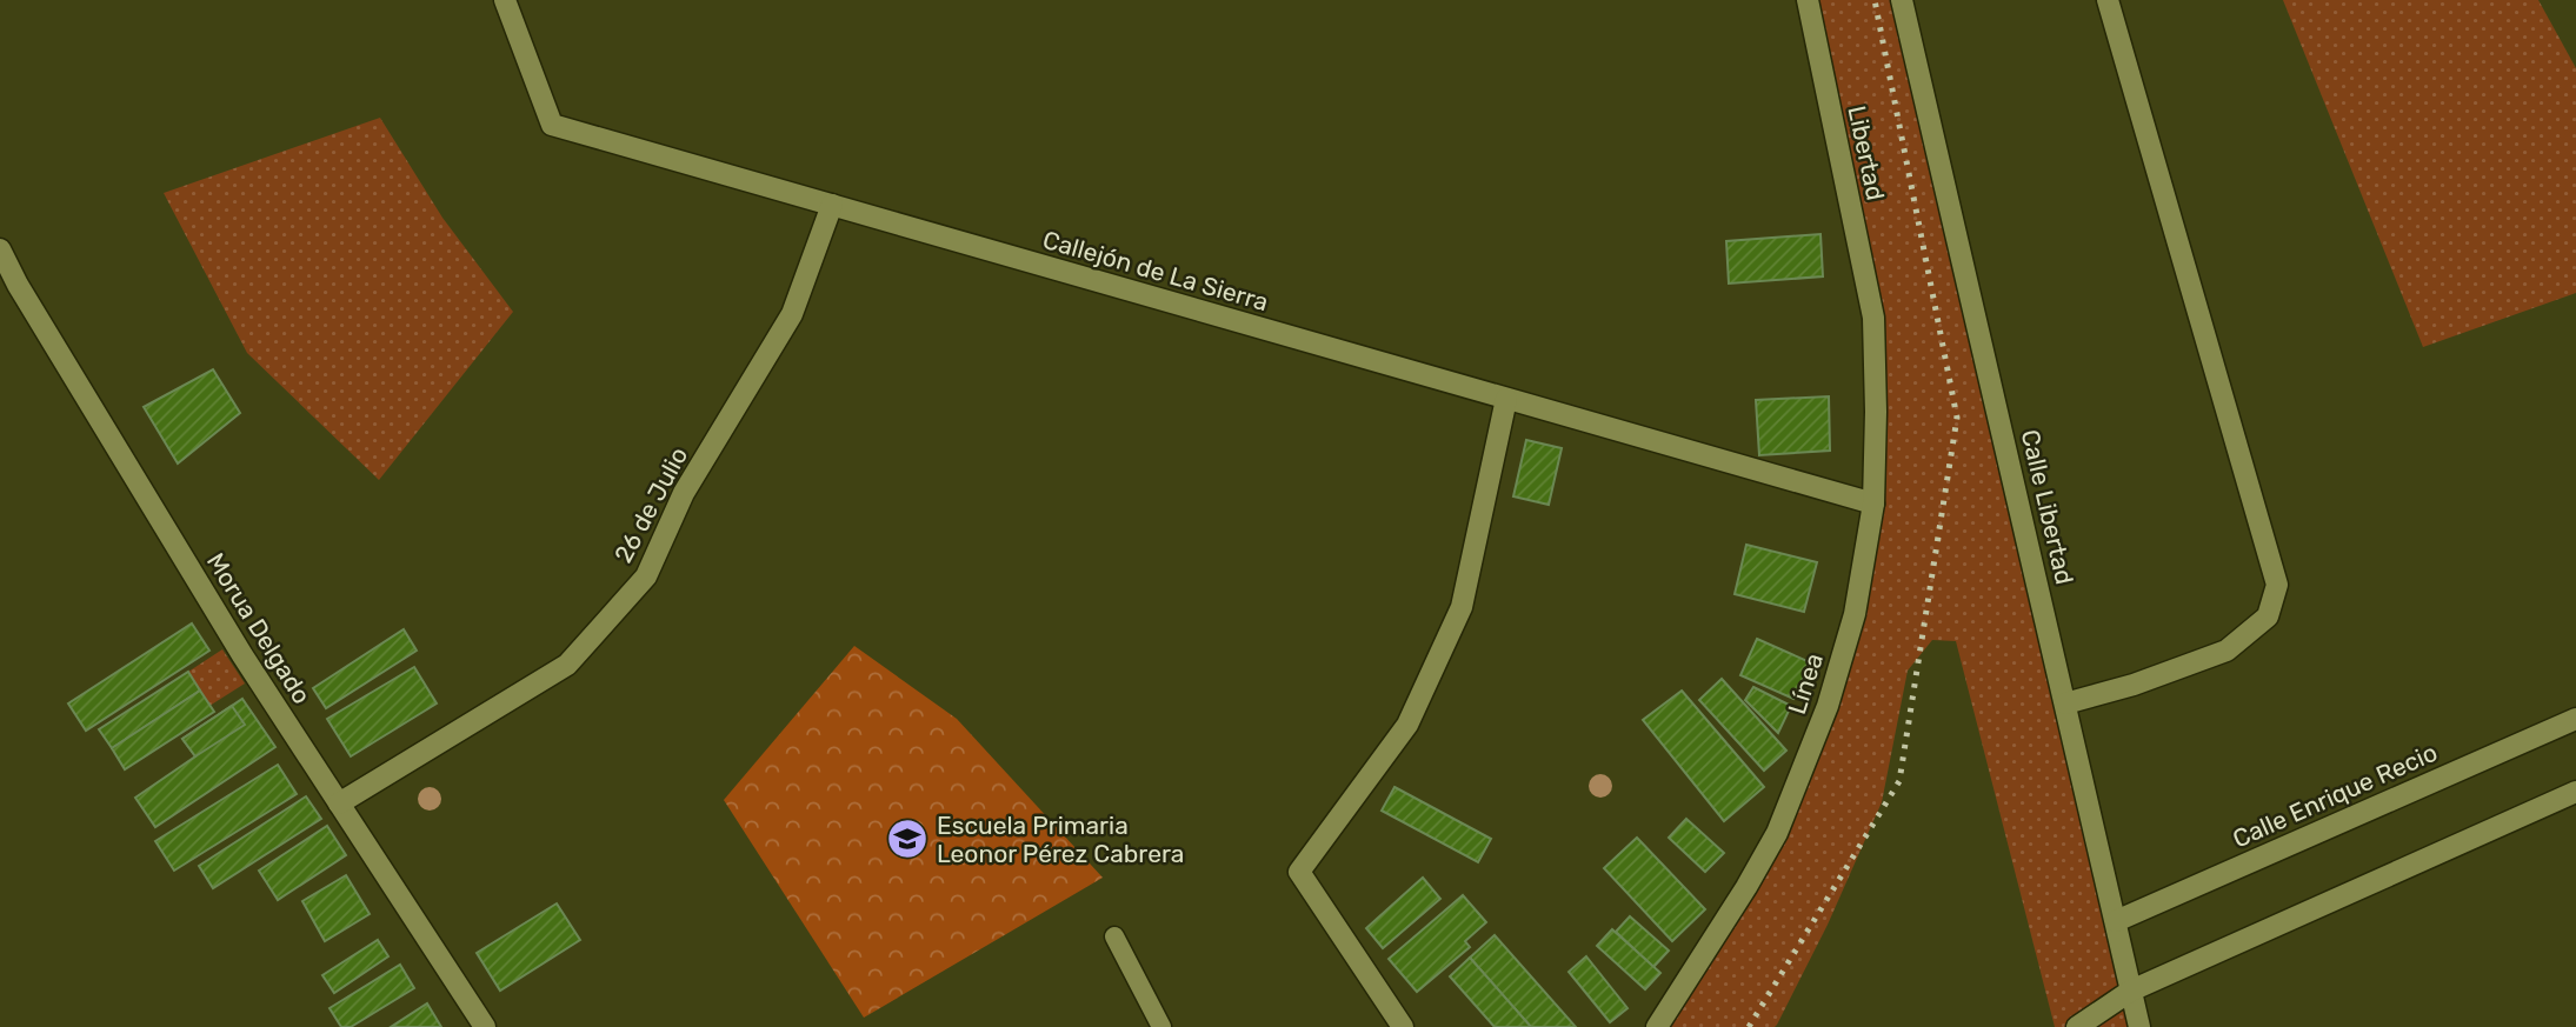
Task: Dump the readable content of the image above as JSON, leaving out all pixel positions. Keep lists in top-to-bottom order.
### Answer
{
  "streets": {
    "street": [
      "Libertad",
      "Callejón de La Sierra",
      "26 de Julio",
      "Calle Libertad",
      "Morua Delgado",
      "Línea",
      "Calle Enrique Recio"
    ]
  },
  "crossings": [
    ["Libertad", "Línea"],
    ["Callejón de La Sierra", "26 de Julio"],
    ["Callejón de La Sierra", "Línea"],
    ["26 de Julio", "Morua Delgado"],
    ["Calle Libertad", "Calle Enrique Recio"]
  ],
  "places": {
    "school or university": ["Escuela Primaria Leonor Pérez Cabrera"]
  }
}
